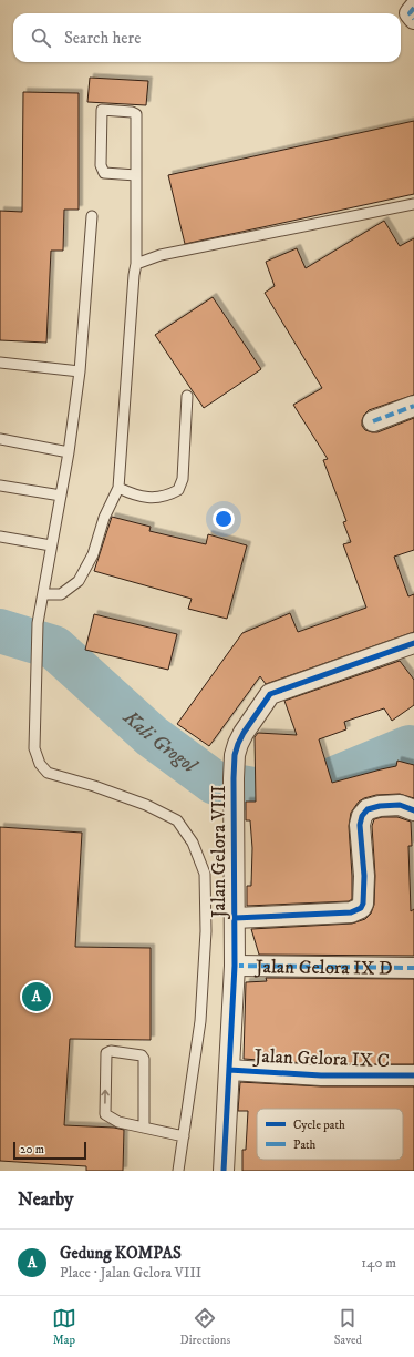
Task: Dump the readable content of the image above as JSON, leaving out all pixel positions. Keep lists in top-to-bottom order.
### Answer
{
  "streets": {
    "street": ["Jalan Gelora VIII", "Jalan Gelora IX D", "Jalan Gelora IX C"]
  },
  "crossings": [
    ["Jalan Gelora VIII", "Jalan Gelora IX D"],
    ["Jalan Gelora VIII", "Jalan Gelora IX C"]
  ],
  "water": ["Kali Grogol"],
  "legend": ["Cycle path", "Path"],
  "scale_bar": "20 m",
  "page": {
    "search": "Search here",
    "pins": "A",
    "scale": "20 m",
    "heading": "Nearby",
    "list": [
      {
        "mark": "A",
        "name": "Gedung KOMPAS",
        "note": "Place · Jalan Gelora VIII",
        "value": "140 m"
      }
    ],
    "nav": ["Map", "Directions", "Saved"]
  }
}
